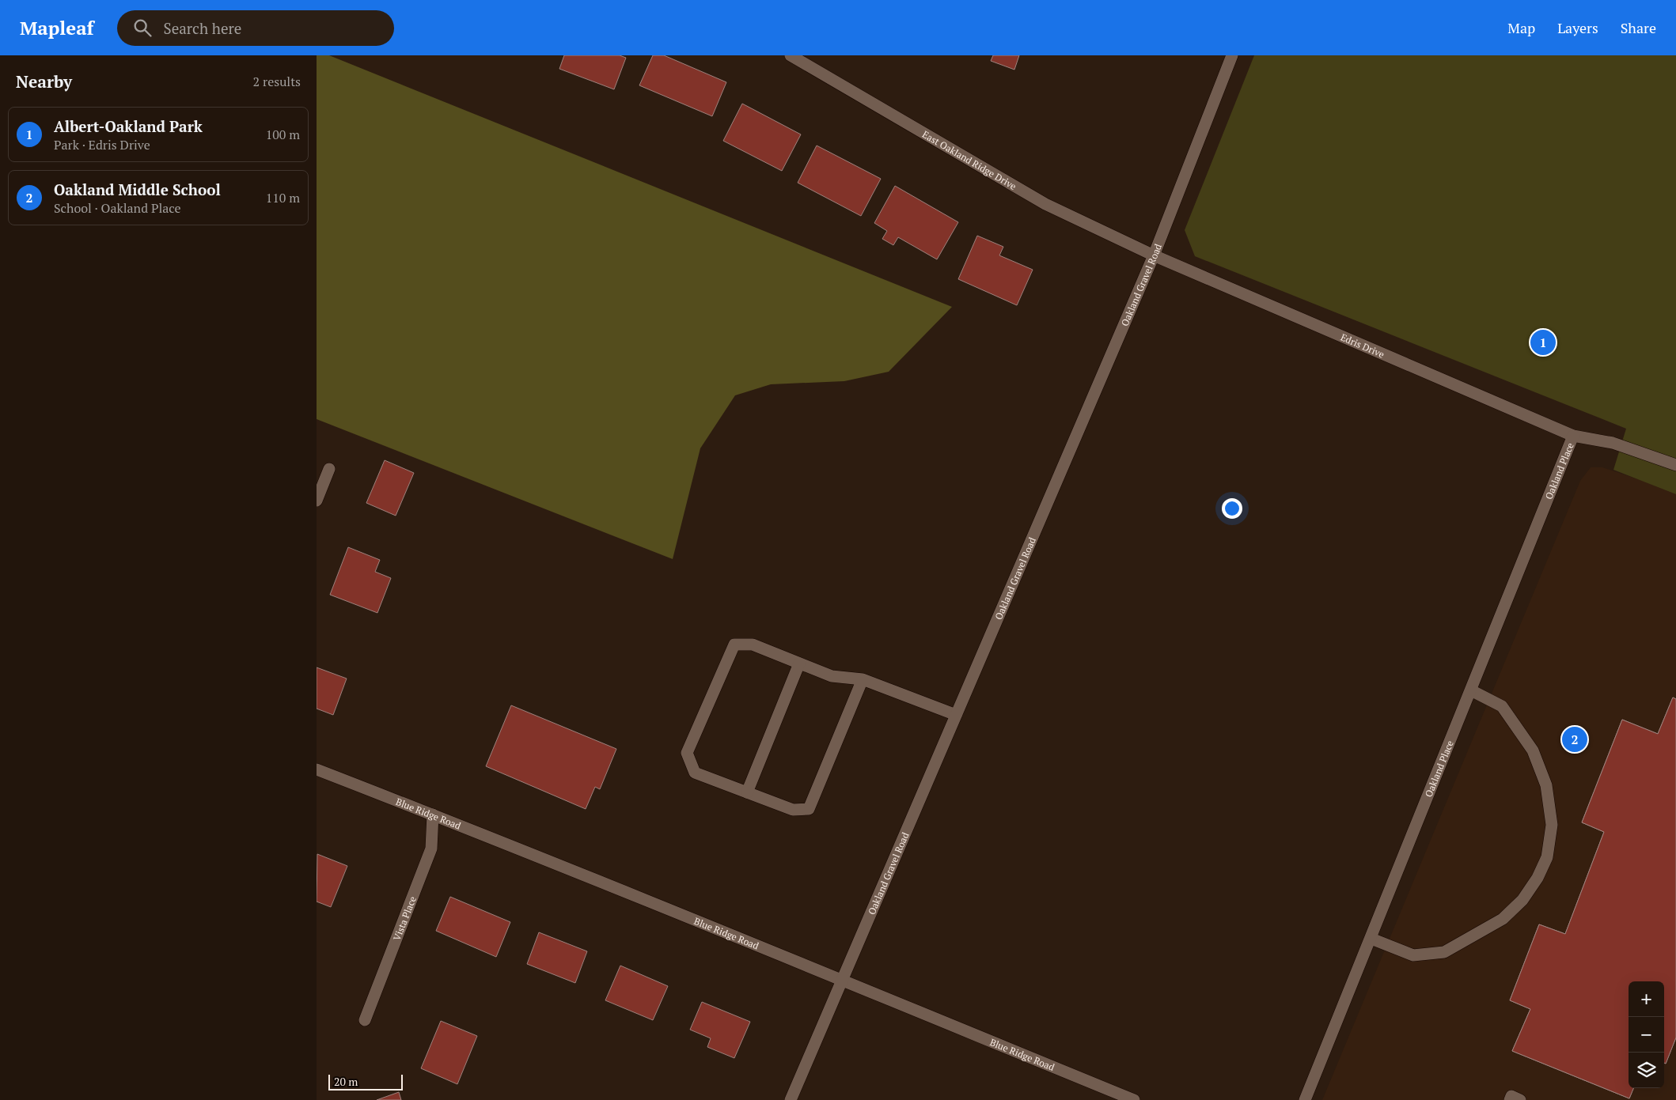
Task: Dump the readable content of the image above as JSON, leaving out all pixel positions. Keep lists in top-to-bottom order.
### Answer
{
  "streets": {
    "street": [
      "East Oakland Ridge Drive",
      "Oakland Gravel Road",
      "Edris Drive",
      "Oakland Place",
      "Blue Ridge Road",
      "Vista Place"
    ]
  },
  "crossings": [
    ["East Oakland Ridge Drive", "Oakland Gravel Road"],
    ["East Oakland Ridge Drive", "Edris Drive"],
    ["Oakland Gravel Road", "Edris Drive"],
    ["Oakland Gravel Road", "Blue Ridge Road"],
    ["Edris Drive", "Oakland Place"],
    ["Blue Ridge Road", "Vista Place"]
  ],
  "scale_bar": "20 m",
  "page": {
    "header": "Mapleaf",
    "search": "Search here",
    "nav": ["Map", "Layers", "Share"],
    "heading": ["Nearby", "2 results"],
    "list": [
      {
        "mark": "1",
        "name": "Albert-Oakland Park",
        "note": "Park · Edris Drive",
        "value": "100 m"
      },
      {
        "mark": "2",
        "name": "Oakland Middle School",
        "note": "School · Oakland Place",
        "value": "110 m"
      }
    ],
    "pins": ["1", "2"],
    "map_buttons": ["+", "−"],
    "scale": "20 m"
  }
}
